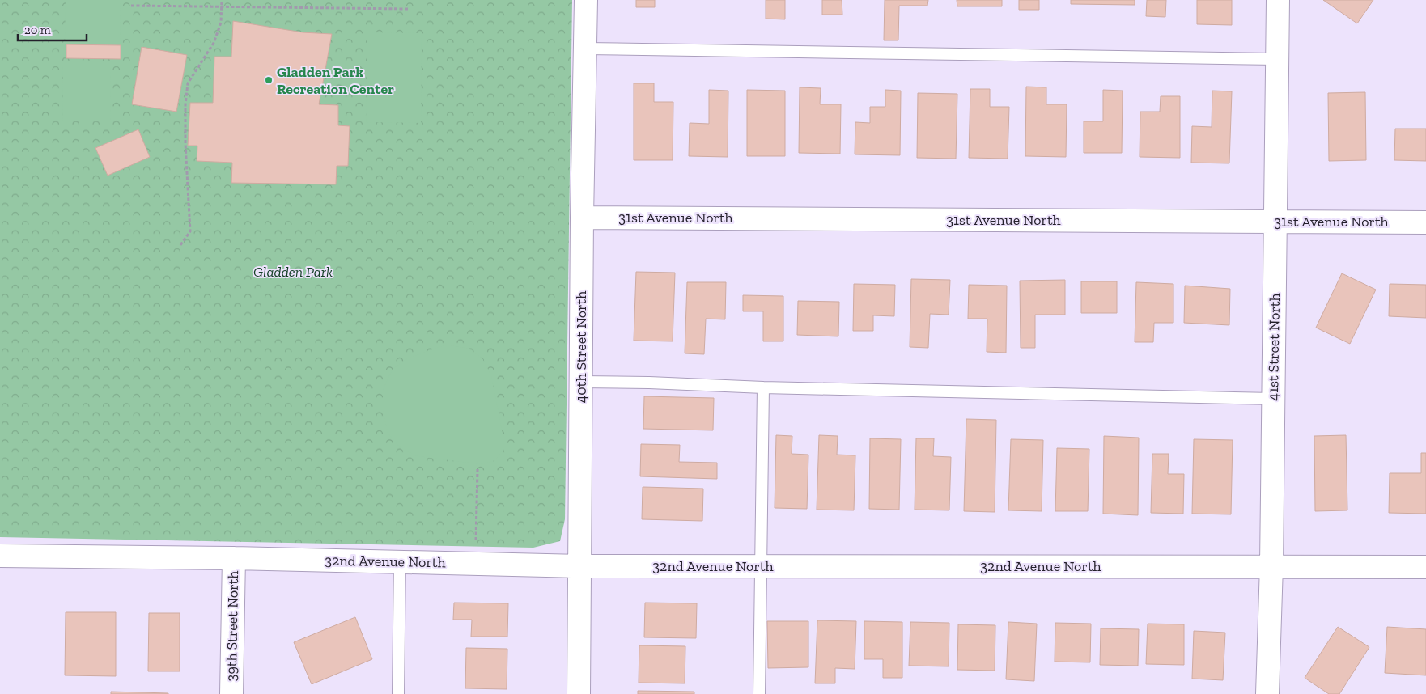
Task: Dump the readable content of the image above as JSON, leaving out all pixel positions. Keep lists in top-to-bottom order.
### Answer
{
  "streets": {
    "street": [
      "31st Avenue North",
      "40th Street North",
      "41st Street North",
      "32nd Avenue North",
      "39th Street North"
    ]
  },
  "crossings": [
    ["31st Avenue North", "40th Street North"],
    ["31st Avenue North", "41st Street North"],
    ["40th Street North", "32nd Avenue North"],
    ["41st Street North", "32nd Avenue North"],
    ["32nd Avenue North", "39th Street North"]
  ],
  "parks": ["Gladden Park"],
  "places": ["Gladden Park Recreation Center"],
  "scale_bar": "20 m"
}
